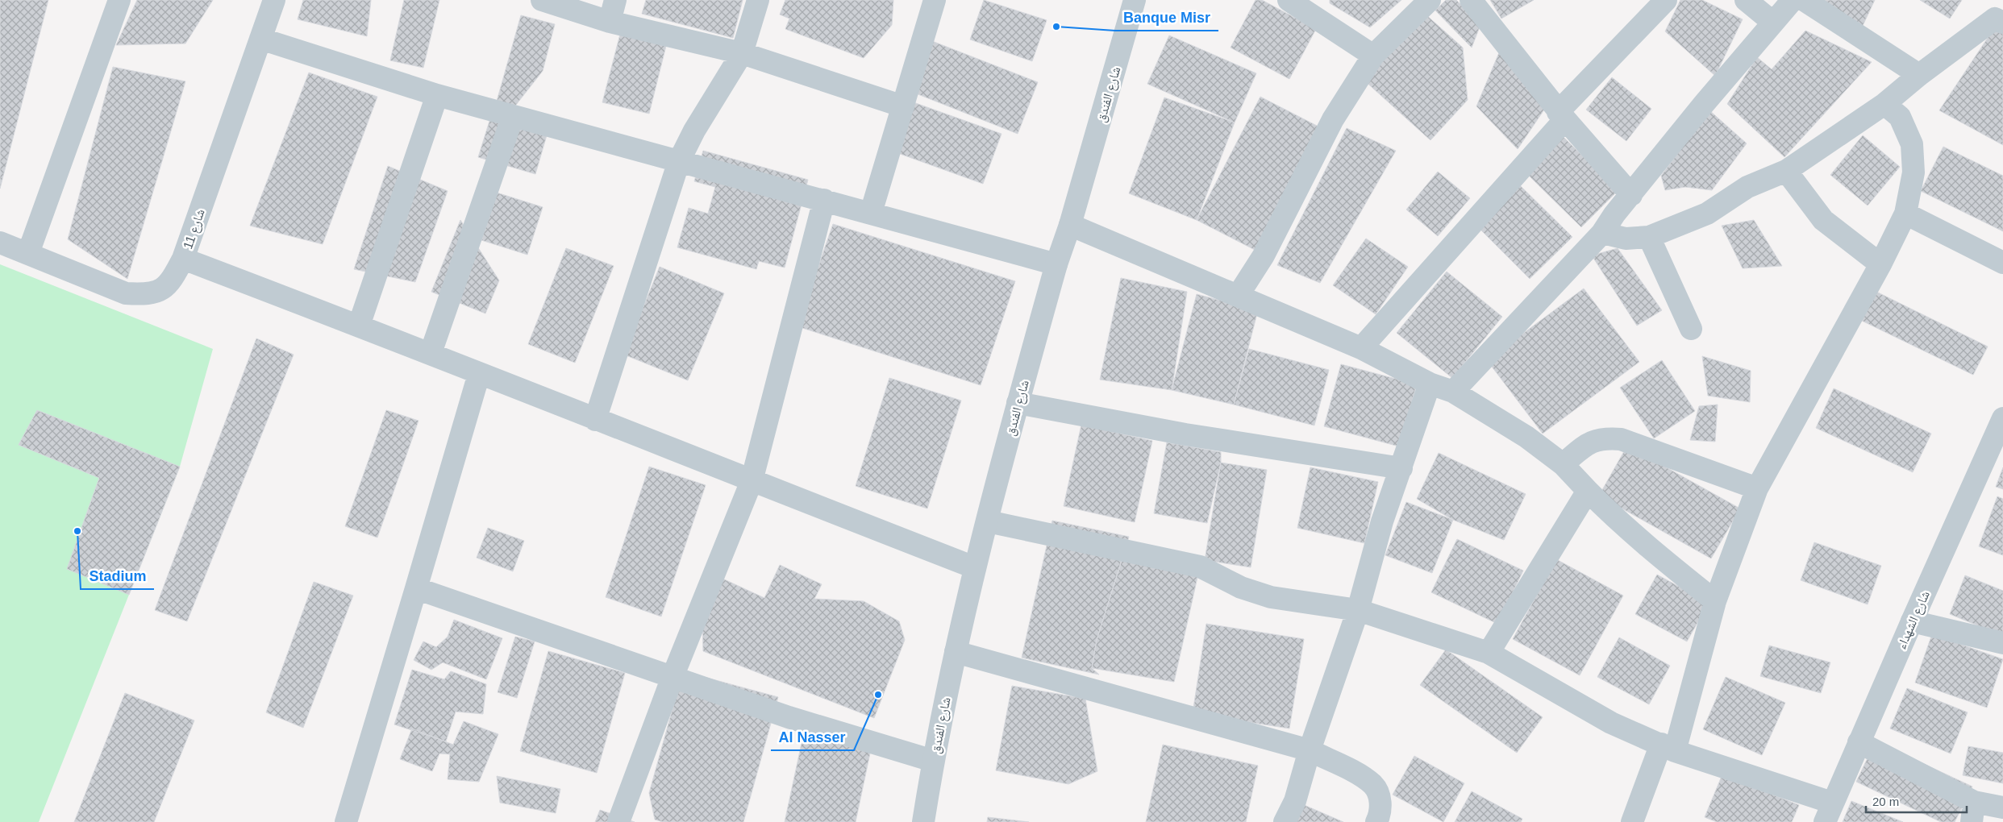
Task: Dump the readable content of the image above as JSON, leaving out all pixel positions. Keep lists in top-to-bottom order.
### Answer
{
  "streets": {
    "street": ["شارع الفندق", "شارع 11", "شارع الشهداء"]
  },
  "places": ["Banque Misr", "Stadium", "Al Nasser"],
  "scale_bar": "20 m"
}
